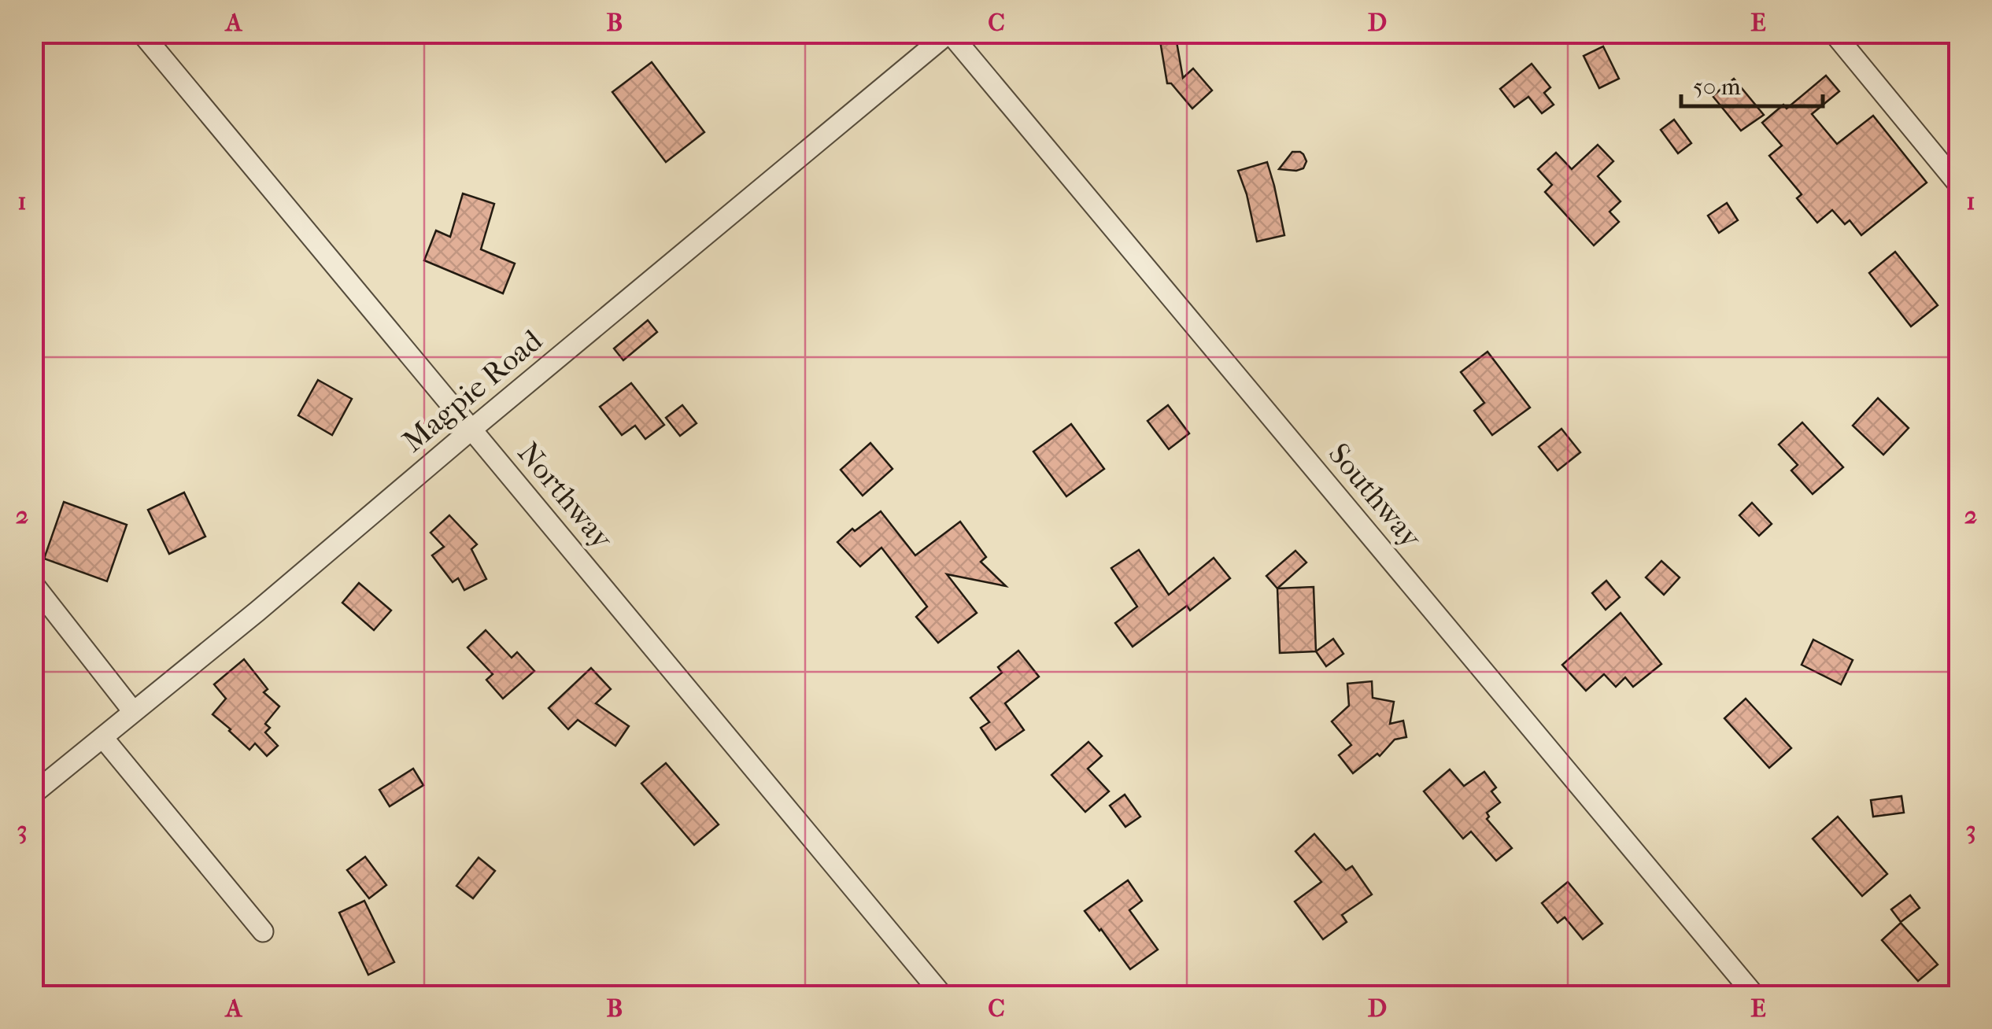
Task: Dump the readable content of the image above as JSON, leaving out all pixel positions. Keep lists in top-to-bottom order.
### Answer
{
  "streets": {
    "street": ["Magpie Road", "Northway", "Southway"]
  },
  "crossings": [
    ["Magpie Road", "Northway"],
    ["Magpie Road", "Southway"]
  ],
  "scale_bar": "50 m",
  "grid": {
    "columns": [
      "A",
      "B",
      "C",
      "D",
      "E"
    ],
    "rows": ["1", "2", "3"]
  }
}
